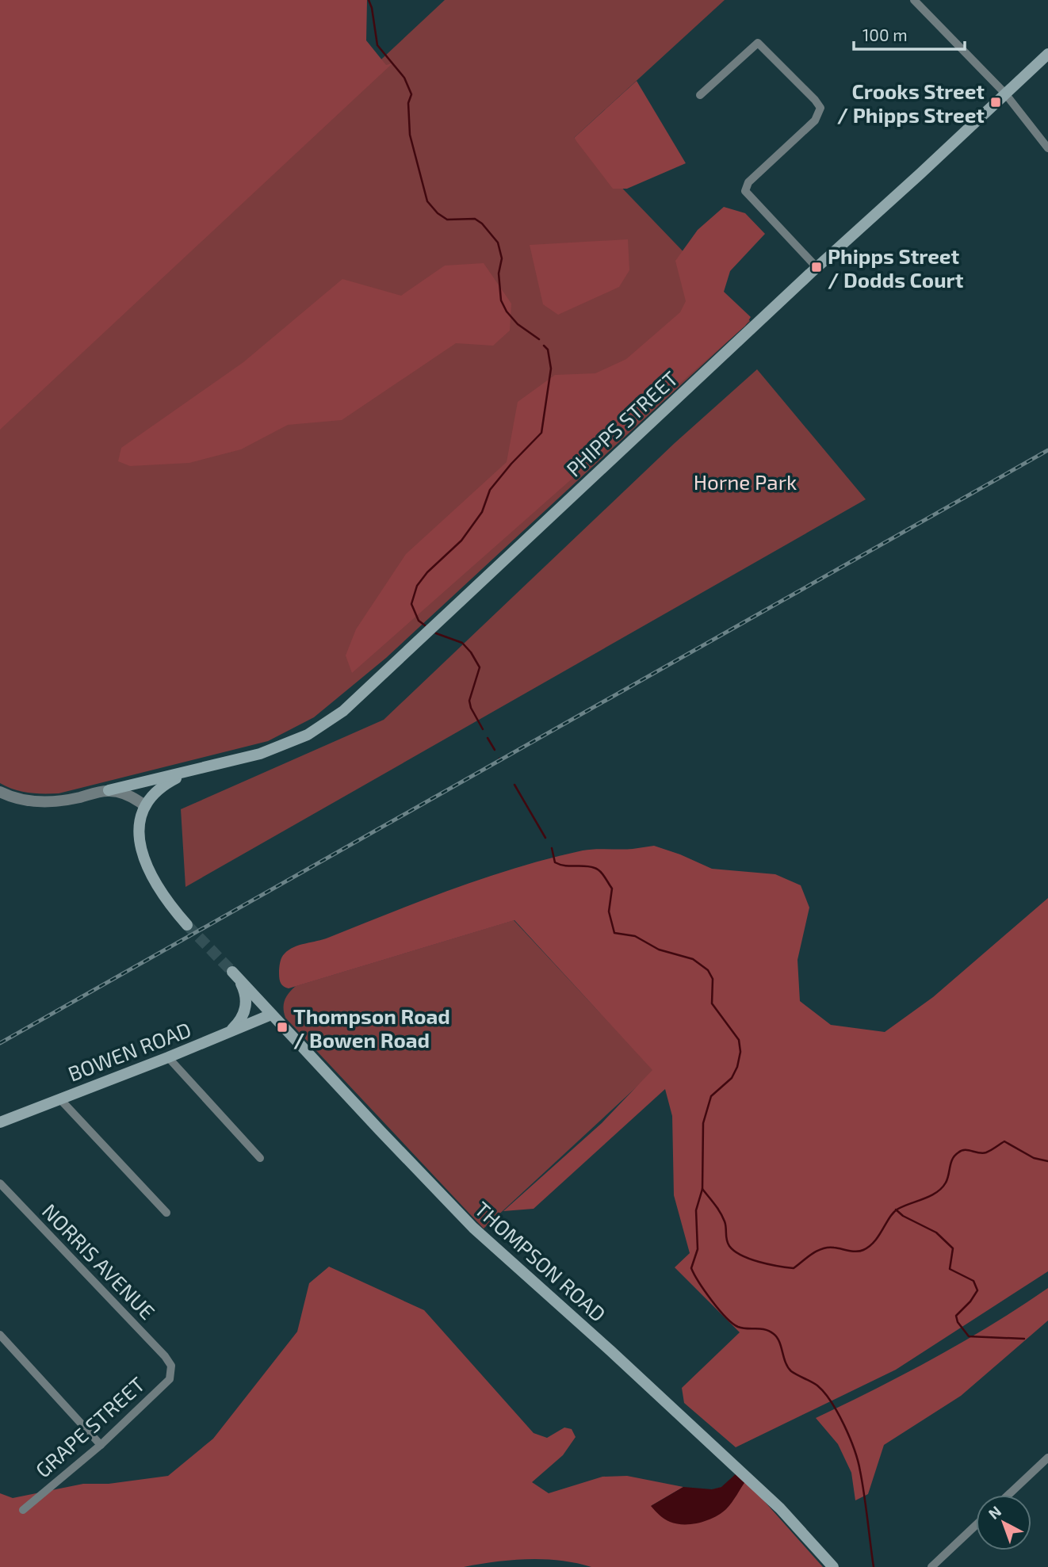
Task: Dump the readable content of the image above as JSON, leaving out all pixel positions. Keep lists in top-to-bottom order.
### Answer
{
  "streets": {
    "main road": ["PHIPPS STREET", "BOWEN ROAD", "THOMPSON ROAD"],
    "street": ["NORRIS AVENUE", "GRAPE STREET"]
  },
  "crossings": [
    ["BOWEN ROAD", "THOMPSON ROAD"],
    ["NORRIS AVENUE", "GRAPE STREET"]
  ],
  "parks": ["Horne Park"],
  "places": {
    "transit": ["Crooks Street / Phipps Street", "Phipps Street / Dodds Court", "Thompson Road / Bowen Road"]
  },
  "scale_bar": "100 m",
  "north": "top left"
}
